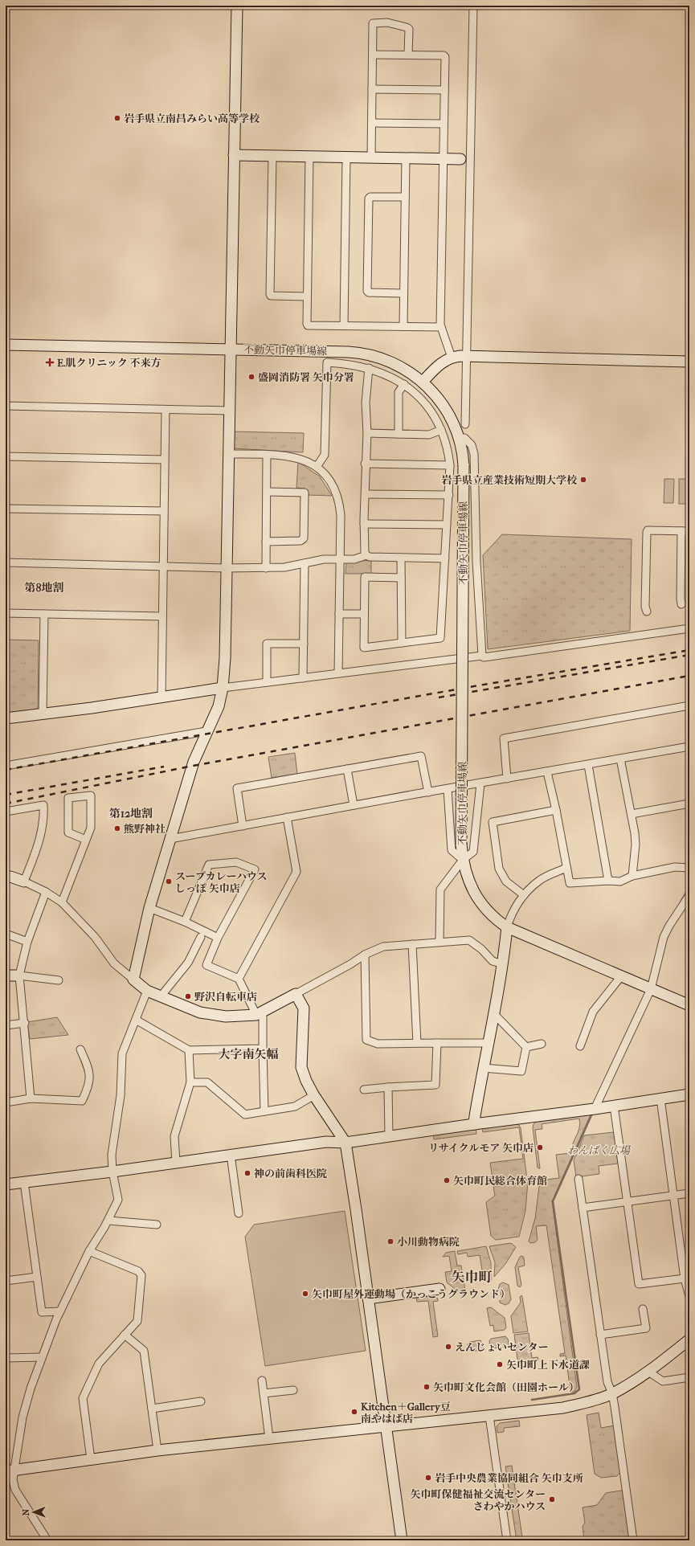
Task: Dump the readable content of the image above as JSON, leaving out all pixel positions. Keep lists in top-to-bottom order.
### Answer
{
  "streets": {
    "street": ["不動矢巾停車場線"]
  },
  "districts": [
    "第8地割",
    "第12地割",
    "大字南矢幅",
    "矢巾町"
  ],
  "parks": ["わんぱく広場"],
  "places": {
    "other": [
      "岩手県立南昌みらい高等学校",
      "盛岡消防署 矢巾分署",
      "岩手県立産業技術短期大学校",
      "熊野神社",
      "スープカレーハウス しっぽ 矢巾店",
      "野沢自転車店",
      "リサイクルモア 矢巾店",
      "神の前歯科医院",
      "矢巾町民総合体育館",
      "小川動物病院",
      "矢巾町屋外運動場（かっこうグラウンド）",
      "えんじょいセンター",
      "矢巾町上下水道課",
      "矢巾町文化会館（田園ホール）",
      "Kitchen＋Gallery豆 南やはば店",
      "岩手中央農業協同組合 矢巾支所",
      "矢巾町保健福祉交流センター さわやかハウス"
    ],
    "health": ["E.肌クリニック 不来方"]
  },
  "north": "left"
}
